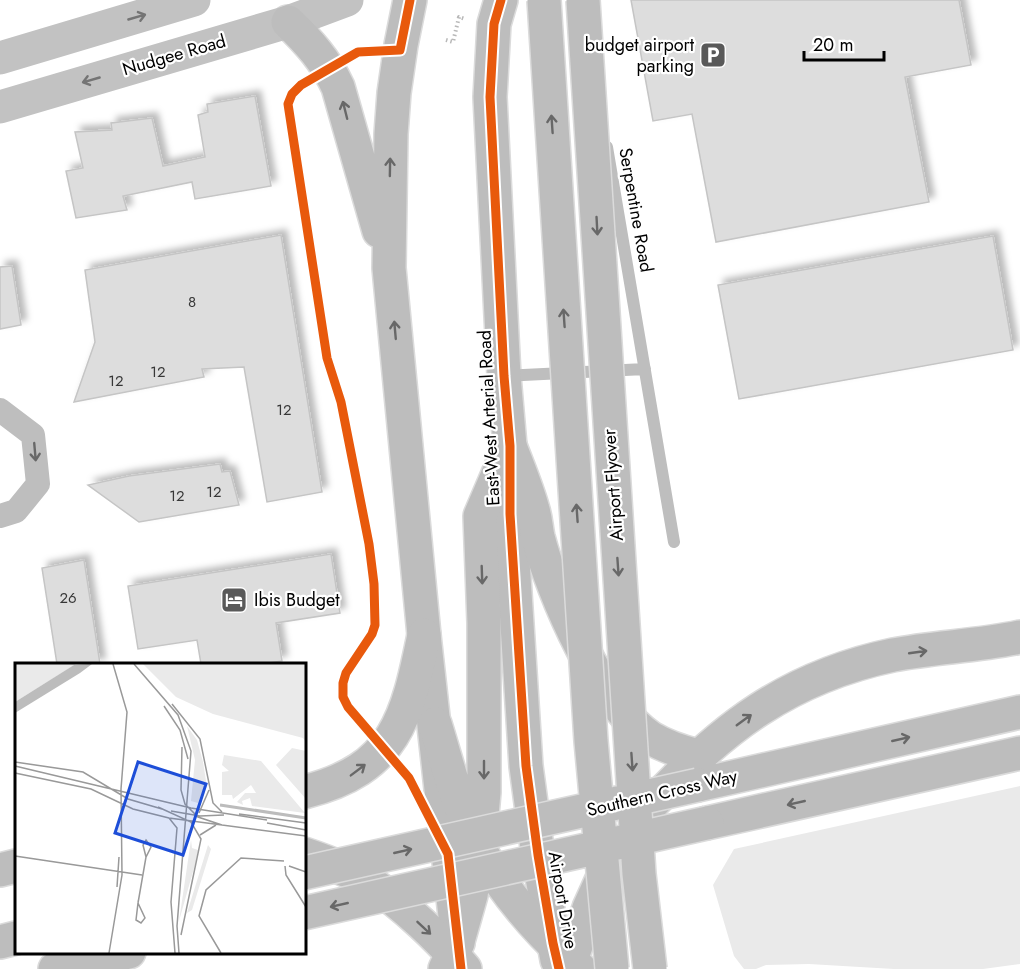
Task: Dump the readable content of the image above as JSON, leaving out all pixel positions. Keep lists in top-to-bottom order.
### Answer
{
  "streets": {
    "main road": [
      "Nudgee Road",
      "East-West Arterial Road",
      "Airport Flyover",
      "Southern Cross Way",
      "Airport Drive"
    ],
    "lane": ["Serpentine Road"]
  },
  "crossings": [
    ["East-West Arterial Road", "Airport Drive"]
  ],
  "places": {
    "parking": ["budget airport parking"],
    "hotel": ["Ibis Budget"]
  },
  "house_numbers": [
    "8",
    "12",
    "12",
    "12",
    "12",
    "12",
    "26"
  ],
  "scale_bar": "20 m"
}
